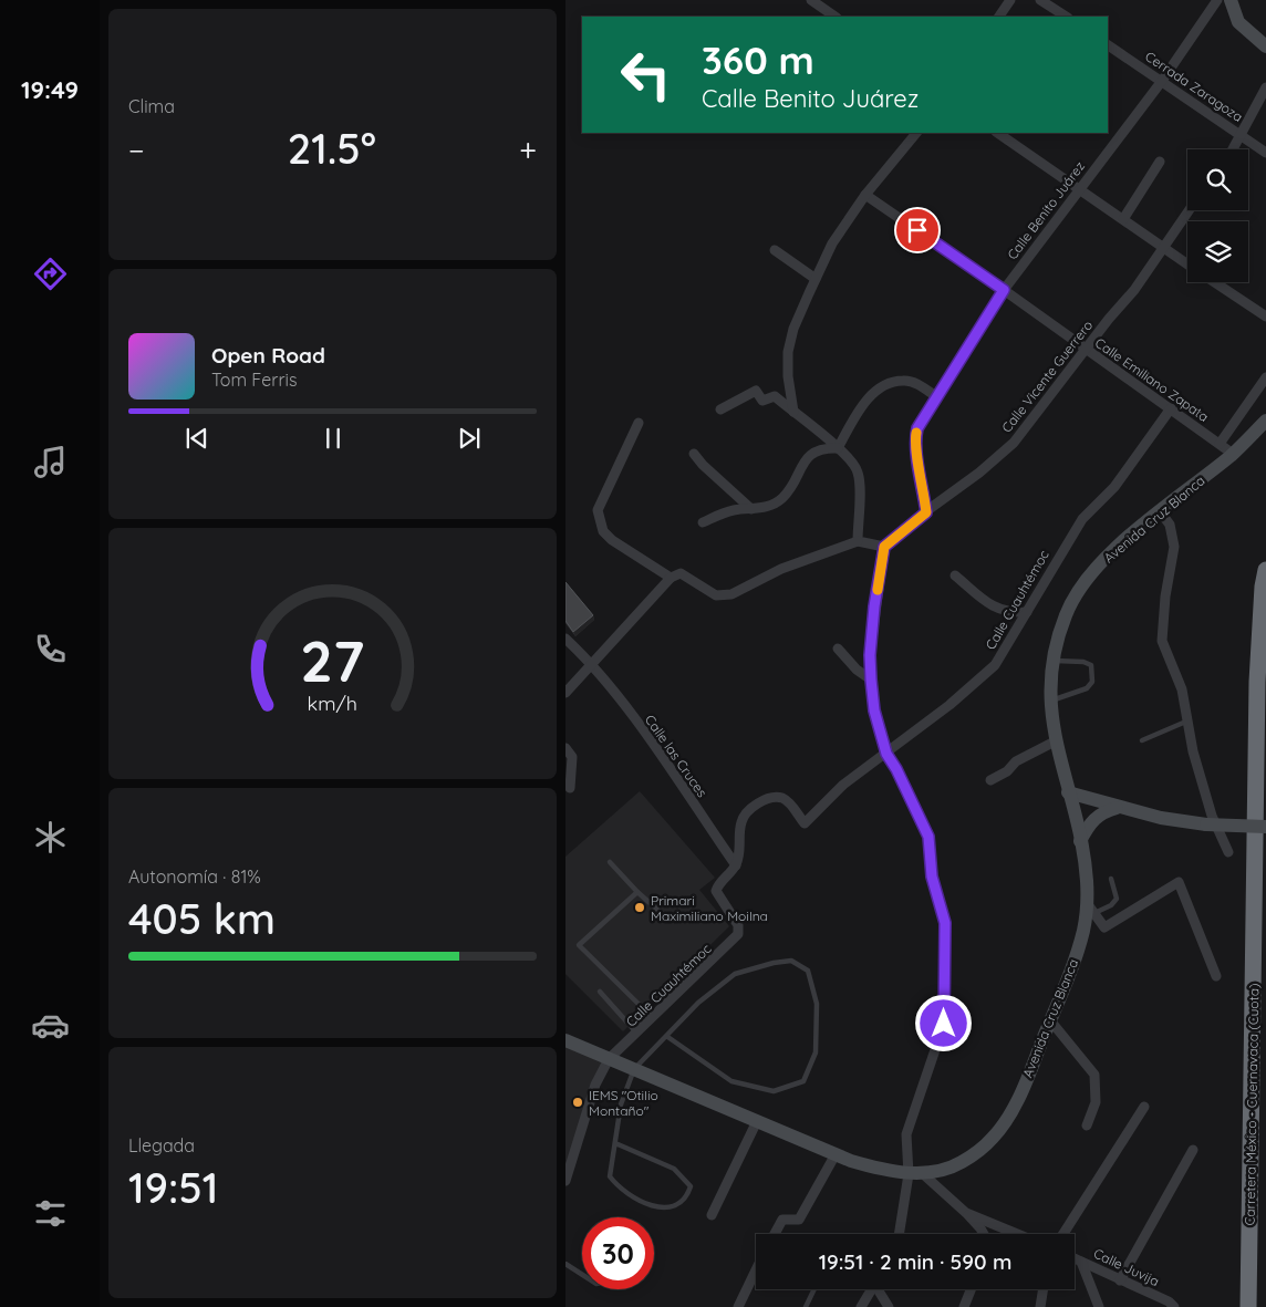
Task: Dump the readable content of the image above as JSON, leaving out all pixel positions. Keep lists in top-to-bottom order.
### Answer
{
  "streets": {
    "highway": ["Carretera México - Cuernavaca (Cuota)"],
    "main road": ["Avenida Cruz Blanca"],
    "street": [
      "Cerrada Zaragoza",
      "Calle Benito Juárez",
      "Calle Vicente Guerrero",
      "Calle Emiliano Zapata",
      "Calle Cuauhtémoc",
      "Calle las Cruces",
      "Calle Juvija"
    ]
  },
  "crossings": [
    ["Cerrada Zaragoza", "Calle Benito Juárez"],
    ["Calle Benito Juárez", "Calle Vicente Guerrero"],
    ["Calle Benito Juárez", "Calle Emiliano Zapata"],
    ["Calle Vicente Guerrero", "Calle Emiliano Zapata"],
    ["Calle Emiliano Zapata", "Avenida Cruz Blanca"],
    ["Calle Emiliano Zapata", "Calle Cuauhtémoc"],
    ["Avenida Cruz Blanca", "Calle Cuauhtémoc"],
    ["Calle Cuauhtémoc", "Calle las Cruces"]
  ],
  "places": ["Primari Maximiliano Moilna", "IEMS \"Otilio Montaño\""],
  "page": {
    "tabs": "19:49",
    "tile": [
      "Clima",
      ["Autonomía · 81%", "405 km"],
      ["Llegada", "19:51"]
    ],
    "turn": ["360 m", "Calle Benito Juárez"],
    "heat": ["−", "21.5°", "+"],
    "song": ["Open Road", "Tom Ferris"],
    "limit": "30",
    "trip": "19:51 · 2 min · 590 m",
    "gauge": ["27", "km/h"]
  }
}
